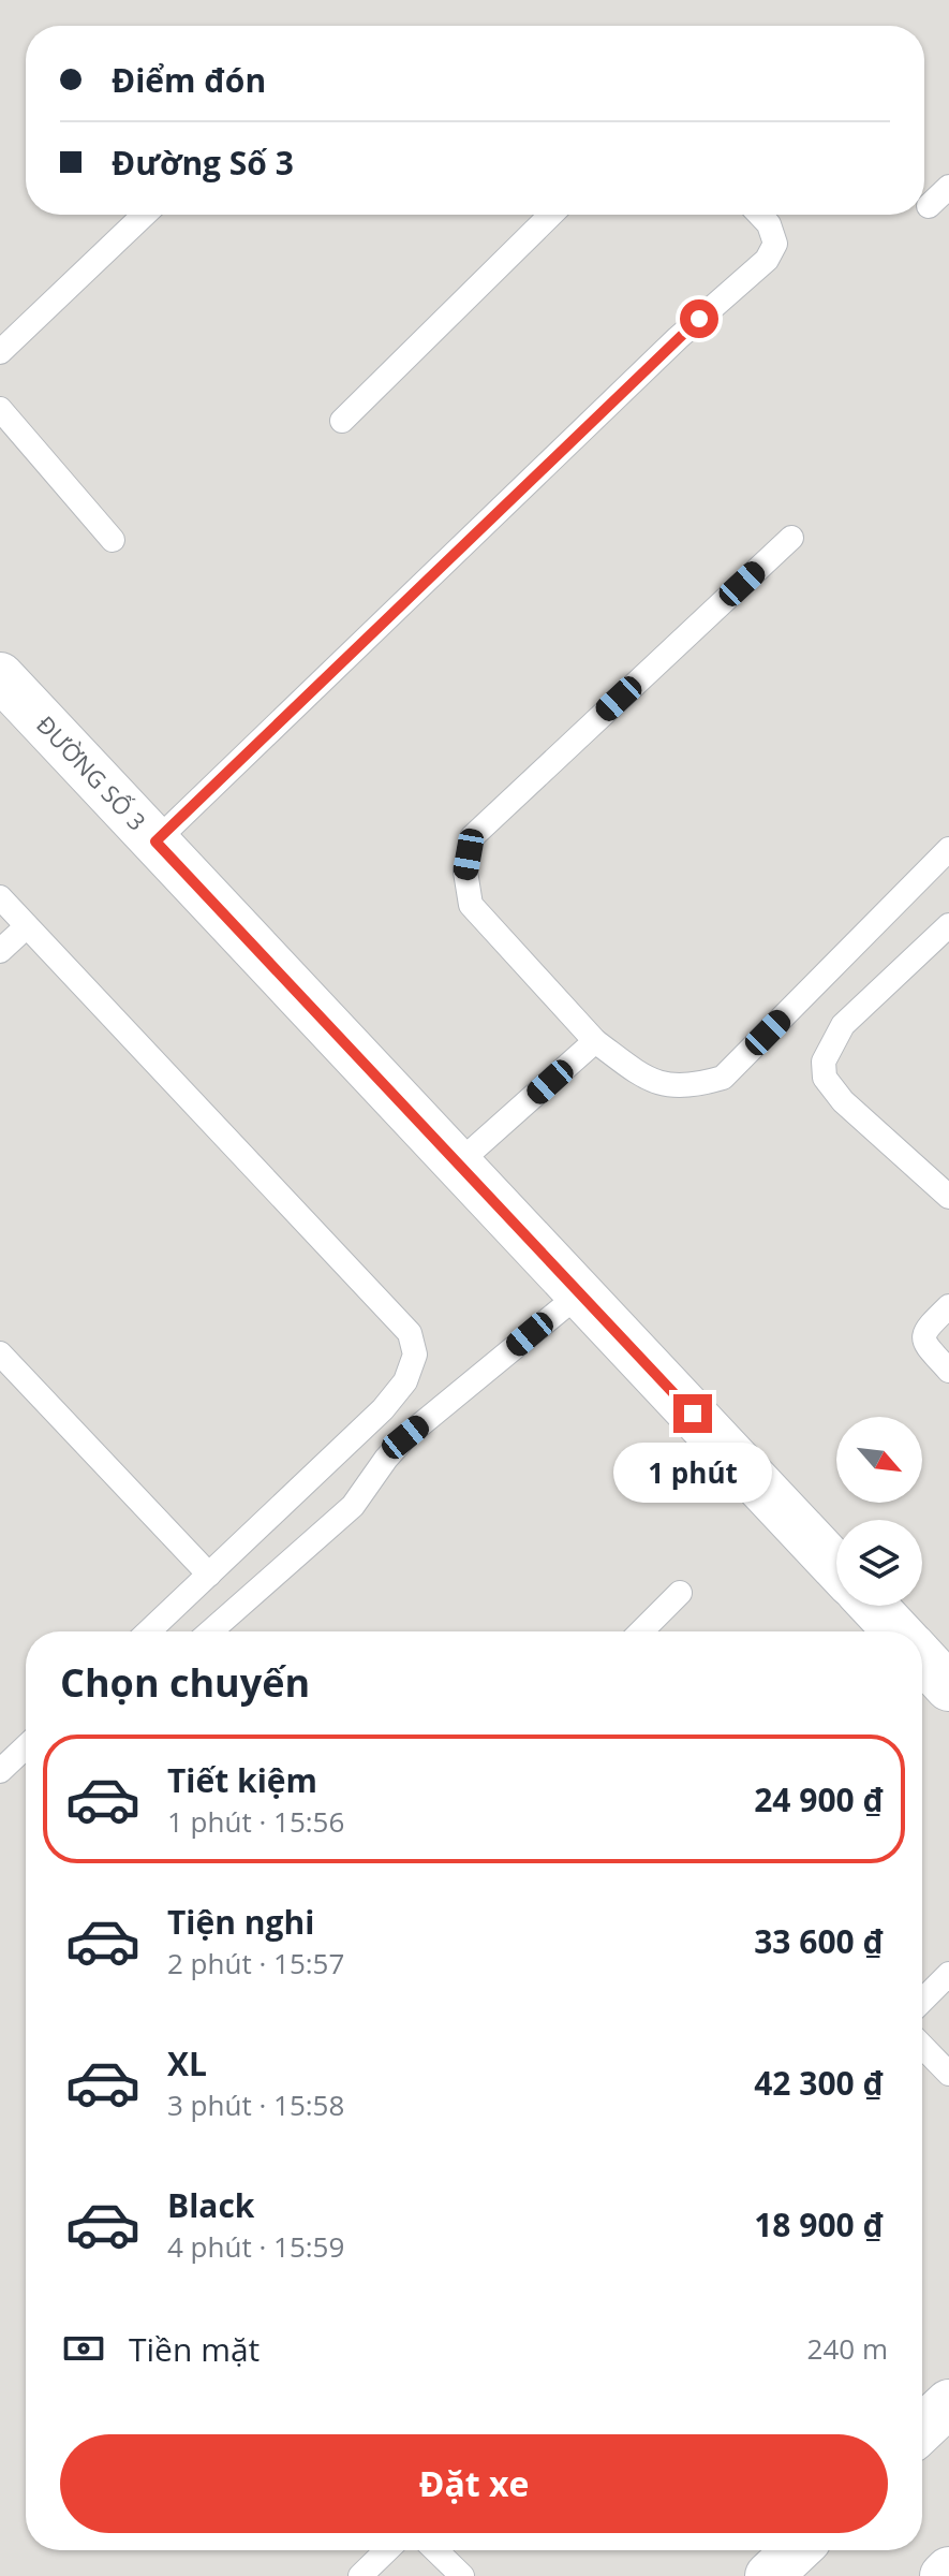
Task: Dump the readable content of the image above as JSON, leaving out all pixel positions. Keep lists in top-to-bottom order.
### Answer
{
  "streets": {
    "street": ["ĐƯỜNG SỐ 3"]
  },
  "north": "bottom right",
  "page": {
    "banner": ["Điểm đón", "Đường Số 3"],
    "bubble": "1 phút",
    "heading": "Chọn chuyến",
    "list": [
      {
        "name": "Tiết kiệm",
        "note": "1 phút · 15:56",
        "value": "24 900 ₫"
      },
      {
        "name": "Tiện nghi",
        "note": "2 phút · 15:57",
        "value": "33 600 ₫"
      },
      {
        "name": "XL",
        "note": "3 phút · 15:58",
        "value": "42 300 ₫"
      },
      {
        "name": "Black",
        "note": "4 phút · 15:59",
        "value": "18 900 ₫"
      }
    ],
    "pay": ["Tiền mặt", "240 m"],
    "buttons": "Đặt xe"
  }
}
